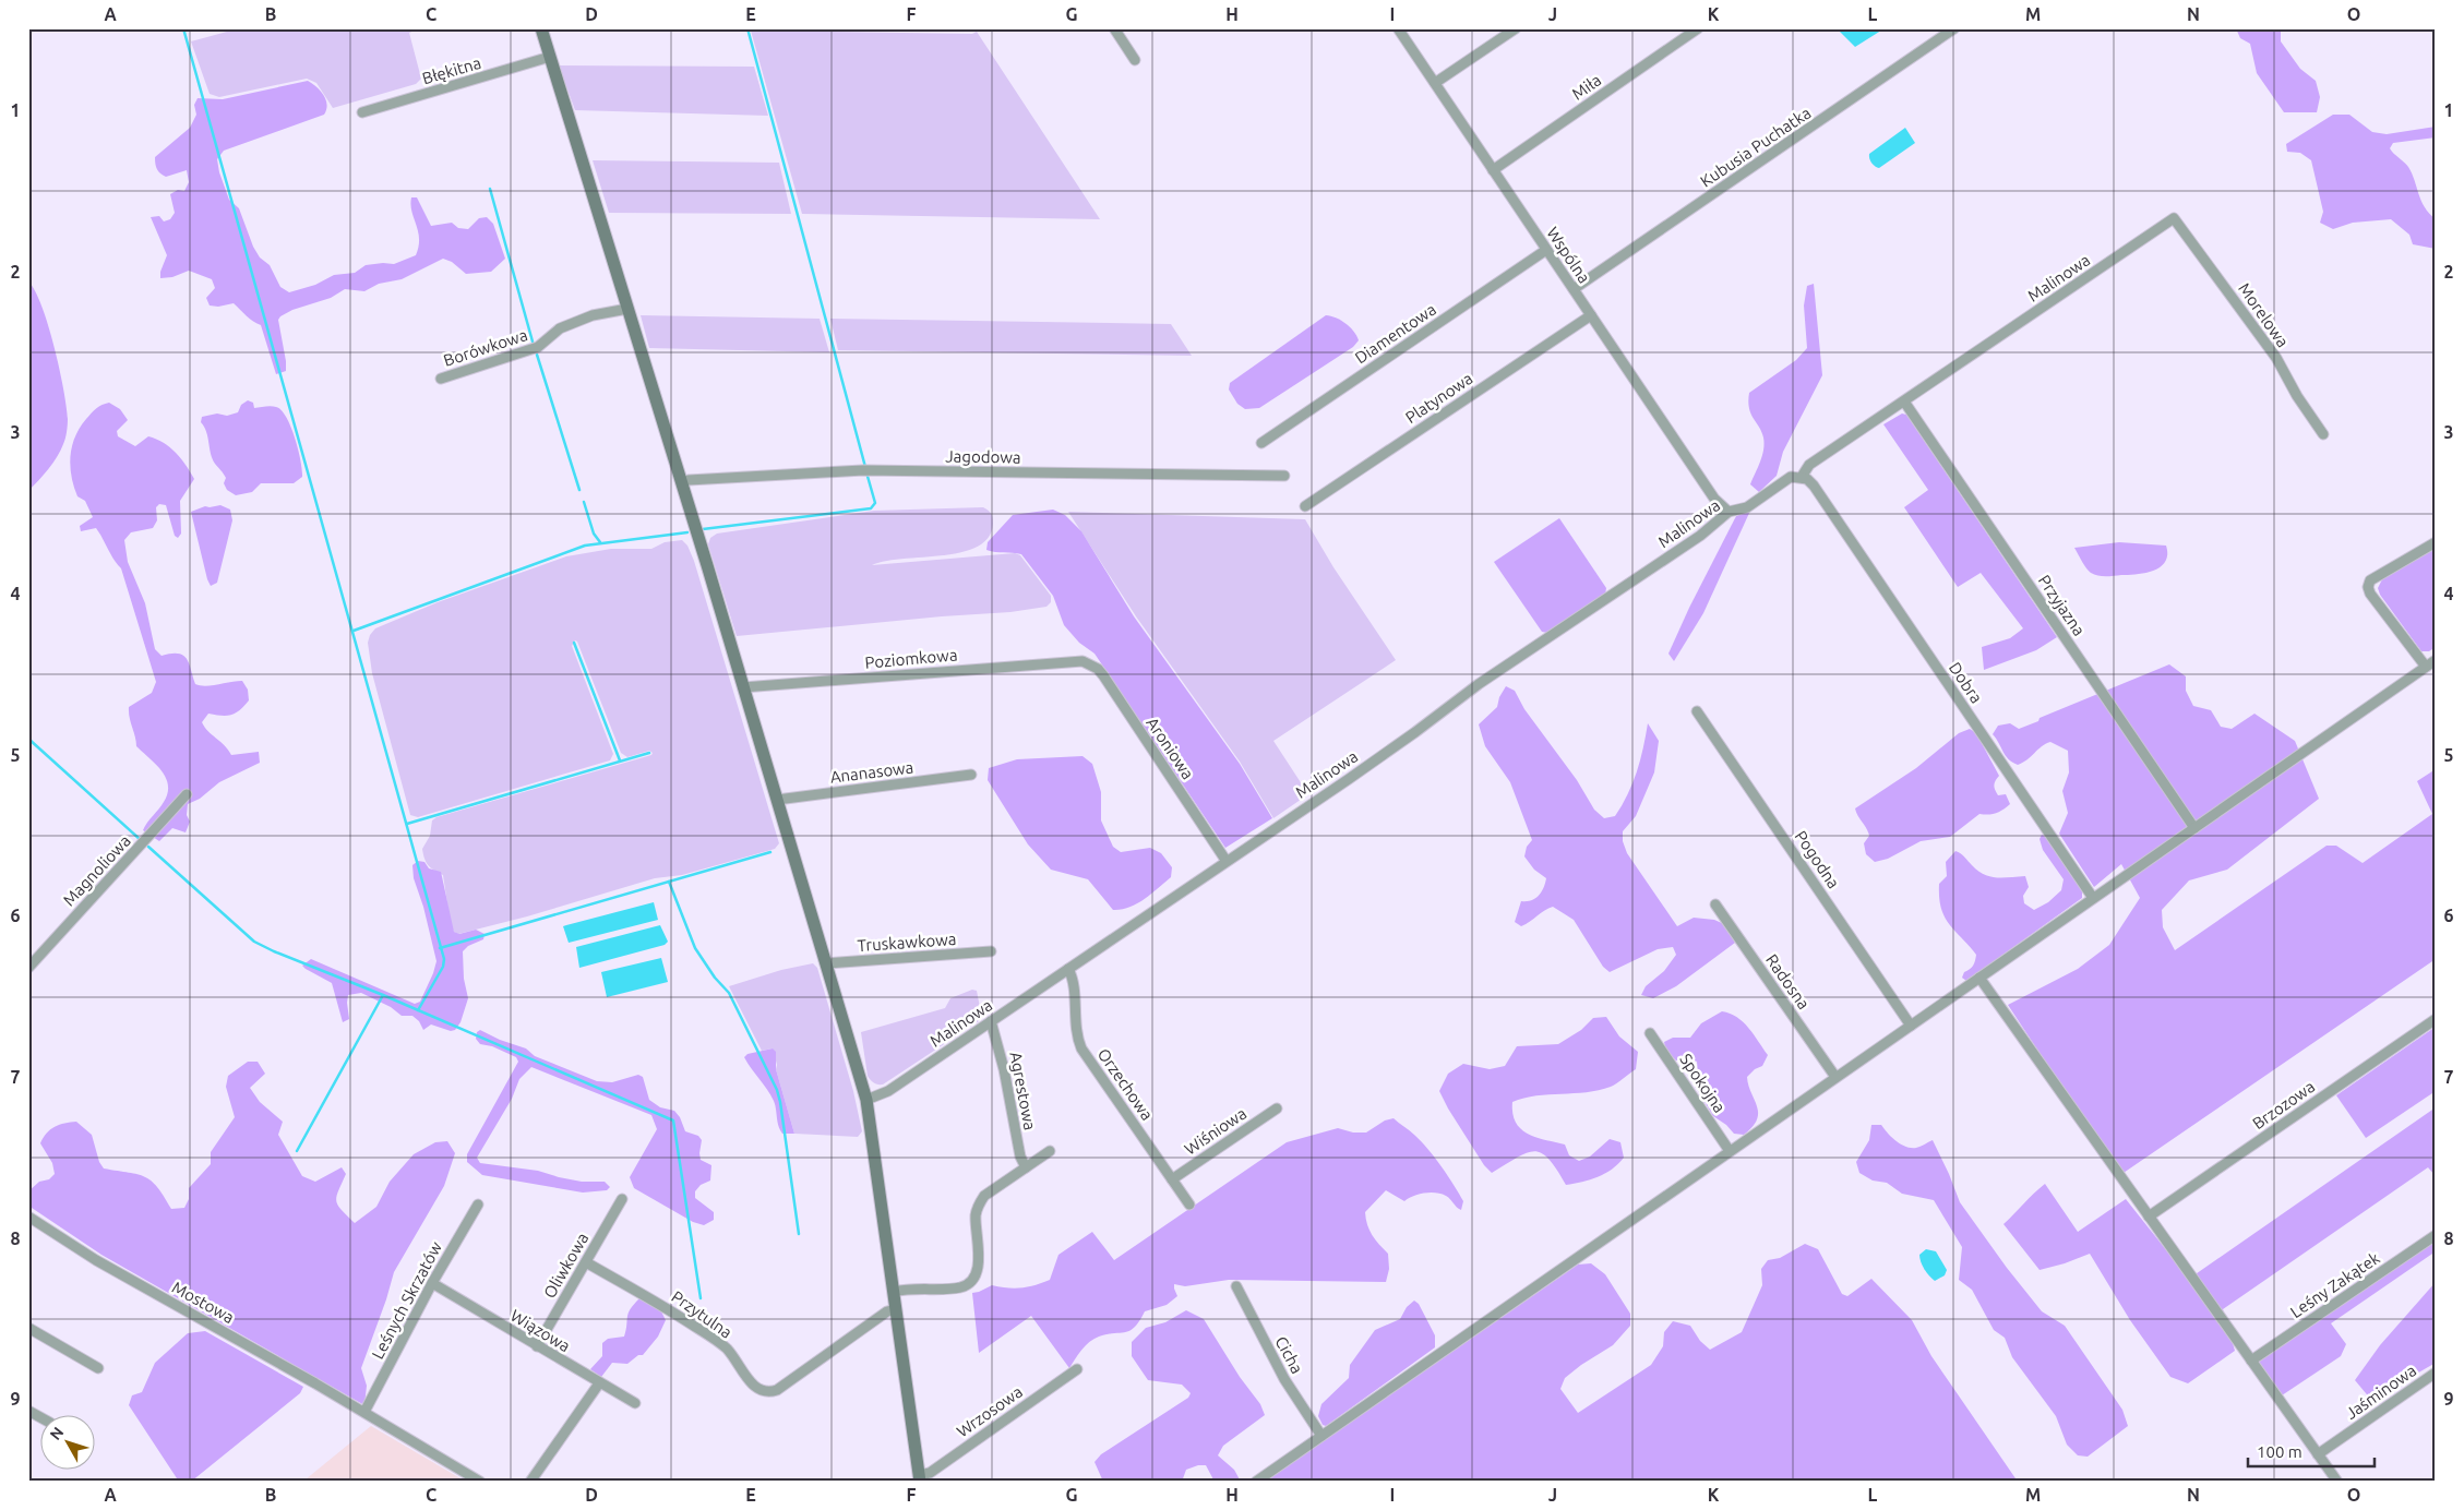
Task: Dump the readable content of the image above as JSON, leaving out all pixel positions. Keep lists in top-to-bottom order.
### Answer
{
  "streets": {
    "street": [
      "Błękitna",
      "Miła",
      "Kubusia Puchatka",
      "Wspólna",
      "Malinowa",
      "Morelowa",
      "Diamentowa",
      "Borówkowa",
      "Platynowa",
      "Jagodowa",
      "Przyjazna",
      "Poziomkowa",
      "Dobra",
      "Aroniowa",
      "Ananasowa",
      "Pogodna",
      "Magnoliowa",
      "Truskawkowa",
      "Radosna",
      "Spokojna",
      "Orzechowa",
      "Agrestowa",
      "Brzozowa",
      "Wiśniowa",
      "Oliwkowa",
      "Leśny Zakątek",
      "Leśnych Skrzatów",
      "Mostowa",
      "Przytulna",
      "Wiązowa",
      "Cicha",
      "Jaśminowa",
      "Wrzosowa"
    ]
  },
  "crossings": [
    ["Miła", "Wspólna"],
    ["Kubusia Puchatka", "Wspólna"],
    ["Wspólna", "Malinowa"],
    ["Wspólna", "Diamentowa"],
    ["Wspólna", "Platynowa"],
    ["Malinowa", "Morelowa"],
    ["Malinowa", "Przyjazna"],
    ["Malinowa", "Dobra"],
    ["Malinowa", "Aroniowa"],
    ["Malinowa", "Orzechowa"],
    ["Malinowa", "Agrestowa"],
    ["Poziomkowa", "Aroniowa"],
    ["Orzechowa", "Wiśniowa"],
    ["Oliwkowa", "Przytulna"],
    ["Oliwkowa", "Wiązowa"],
    ["Leśnych Skrzatów", "Mostowa"],
    ["Leśnych Skrzatów", "Wiązowa"]
  ],
  "scale_bar": "100 m",
  "north": "top left",
  "grid": {
    "columns": [
      "A",
      "B",
      "C",
      "D",
      "E",
      "F",
      "G",
      "H",
      "I",
      "J",
      "K",
      "L",
      "M",
      "N",
      "O"
    ],
    "rows": [
      "1",
      "2",
      "3",
      "4",
      "5",
      "6",
      "7",
      "8",
      "9"
    ]
  }
}
